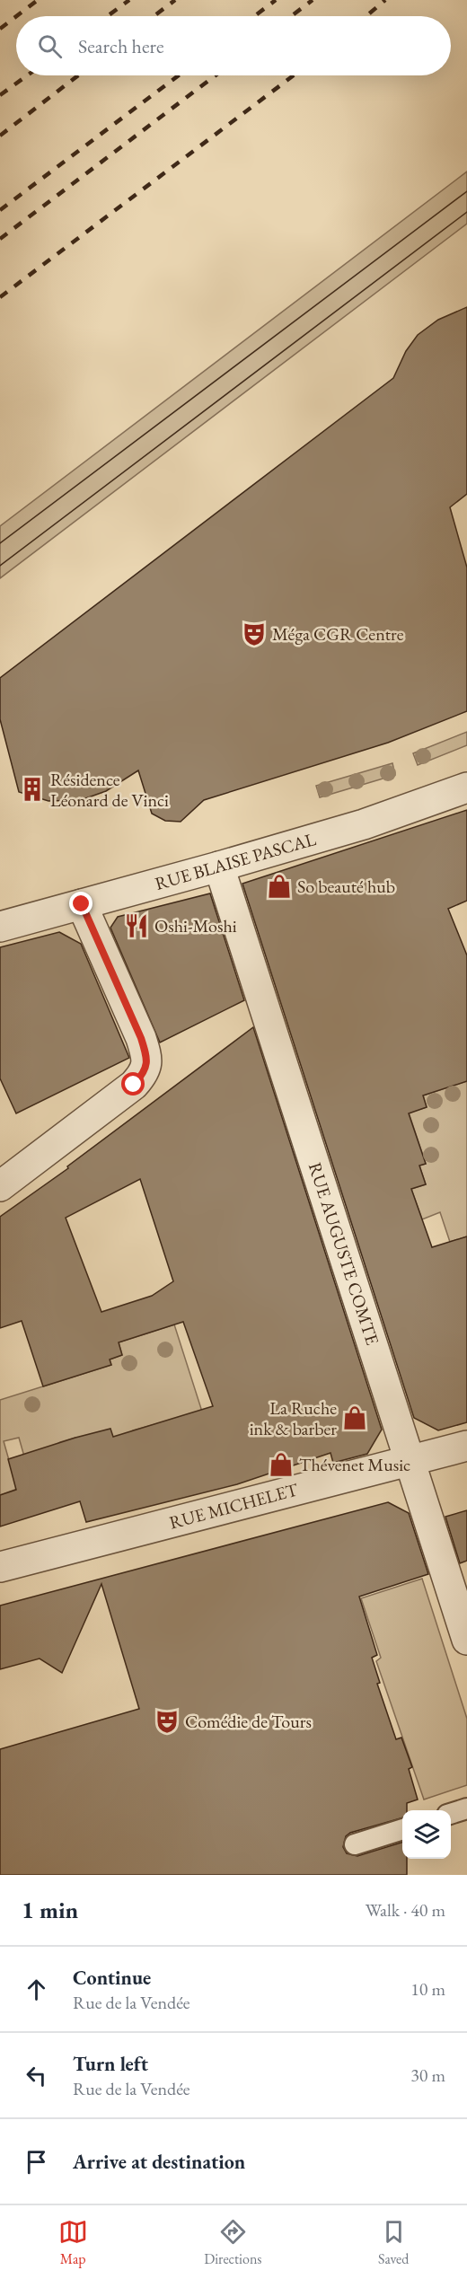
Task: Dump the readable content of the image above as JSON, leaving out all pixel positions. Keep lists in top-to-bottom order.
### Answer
{
  "streets": {
    "street": ["RUE BLAISE PASCAL", "RUE AUGUSTE COMTE", "RUE MICHELET"]
  },
  "crossings": [
    ["RUE BLAISE PASCAL", "RUE AUGUSTE COMTE"],
    ["RUE AUGUSTE COMTE", "RUE MICHELET"]
  ],
  "places": {
    "theatre": ["Méga CGR Centre", "Comédie de Tours"],
    "building": ["Résidence Léonard de Vinci"],
    "shop": ["So beauté hub", "La Ruche ink & barber", "Thévenet Music"],
    "restaurant": ["Oshi-Moshi"]
  },
  "page": {
    "search": "Search here",
    "heading": ["1 min", "Walk · 40 m"],
    "list": [
      ["Continue", "Rue de la Vendée", "10 m"],
      ["Turn left", "Rue de la Vendée", "30 m"],
      "Arrive at destination"
    ],
    "nav": ["Map", "Directions", "Saved"]
  }
}
